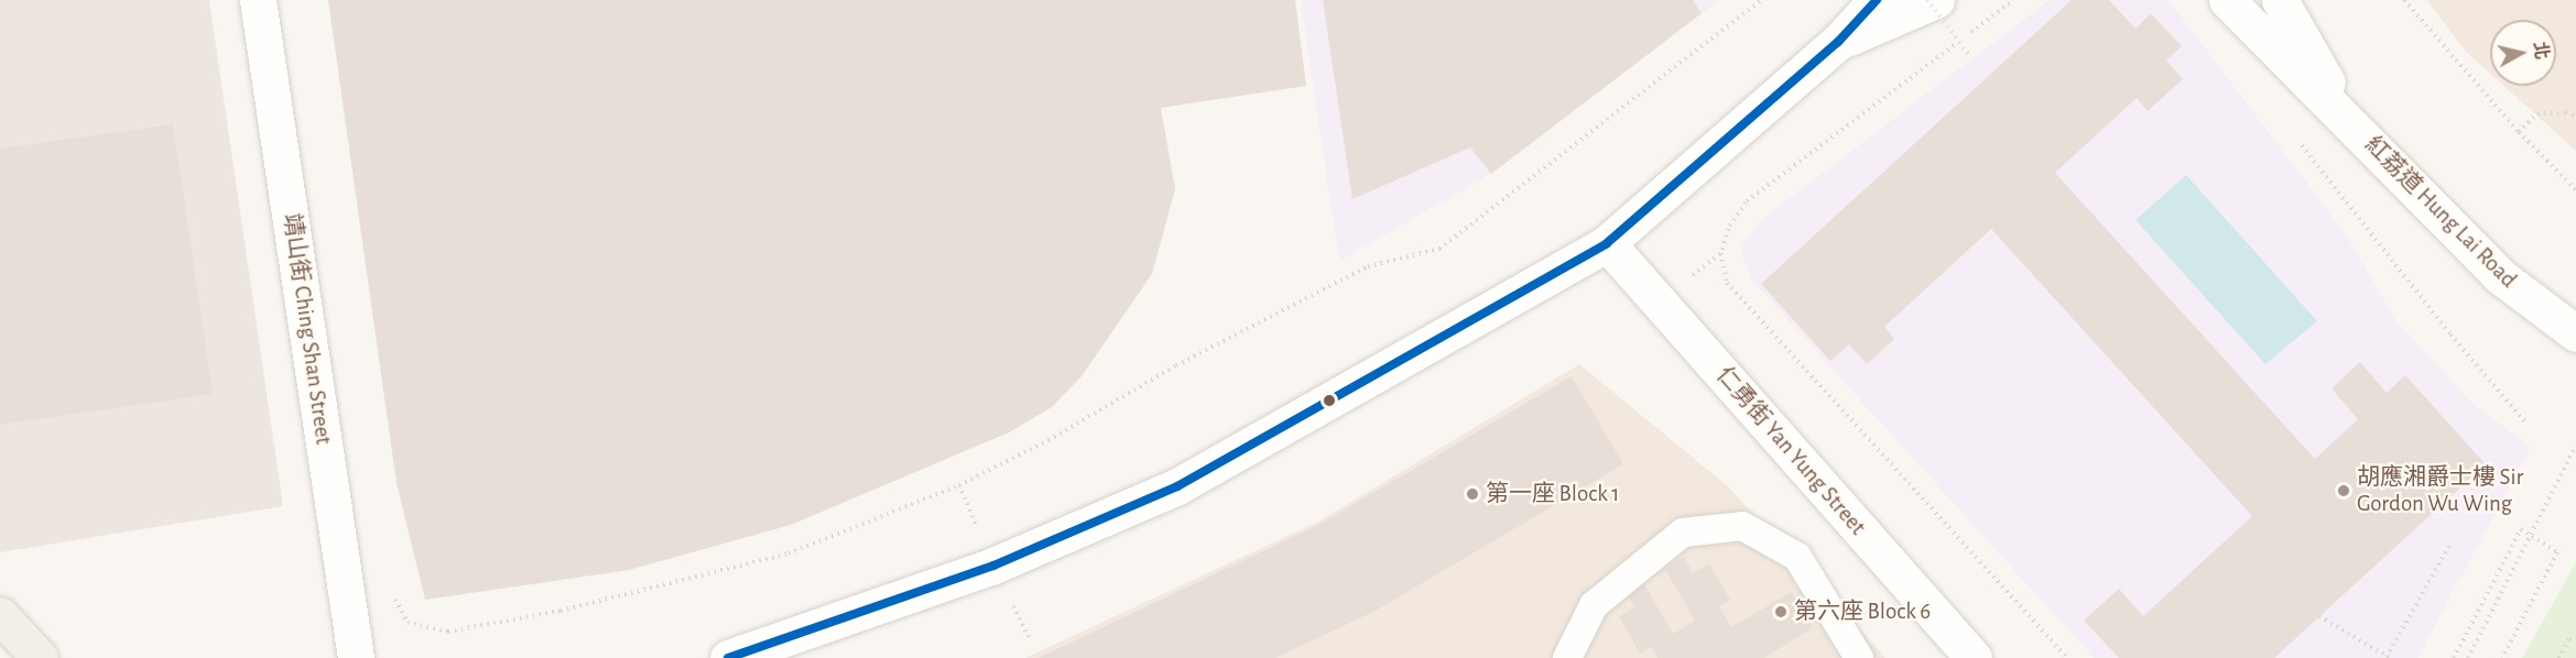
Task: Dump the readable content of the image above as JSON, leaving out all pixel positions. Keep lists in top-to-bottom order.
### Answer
{
  "streets": {
    "street": ["紅荔道 Hung Lai Road", "靖山街 Ching Shan Street", "仁勇街 Yan Yung Street"]
  },
  "places": ["胡應湘爵士樓 Sir Gordon Wu Wing", "第一座 Block 1", "第六座 Block 6"],
  "north": "right"
}
